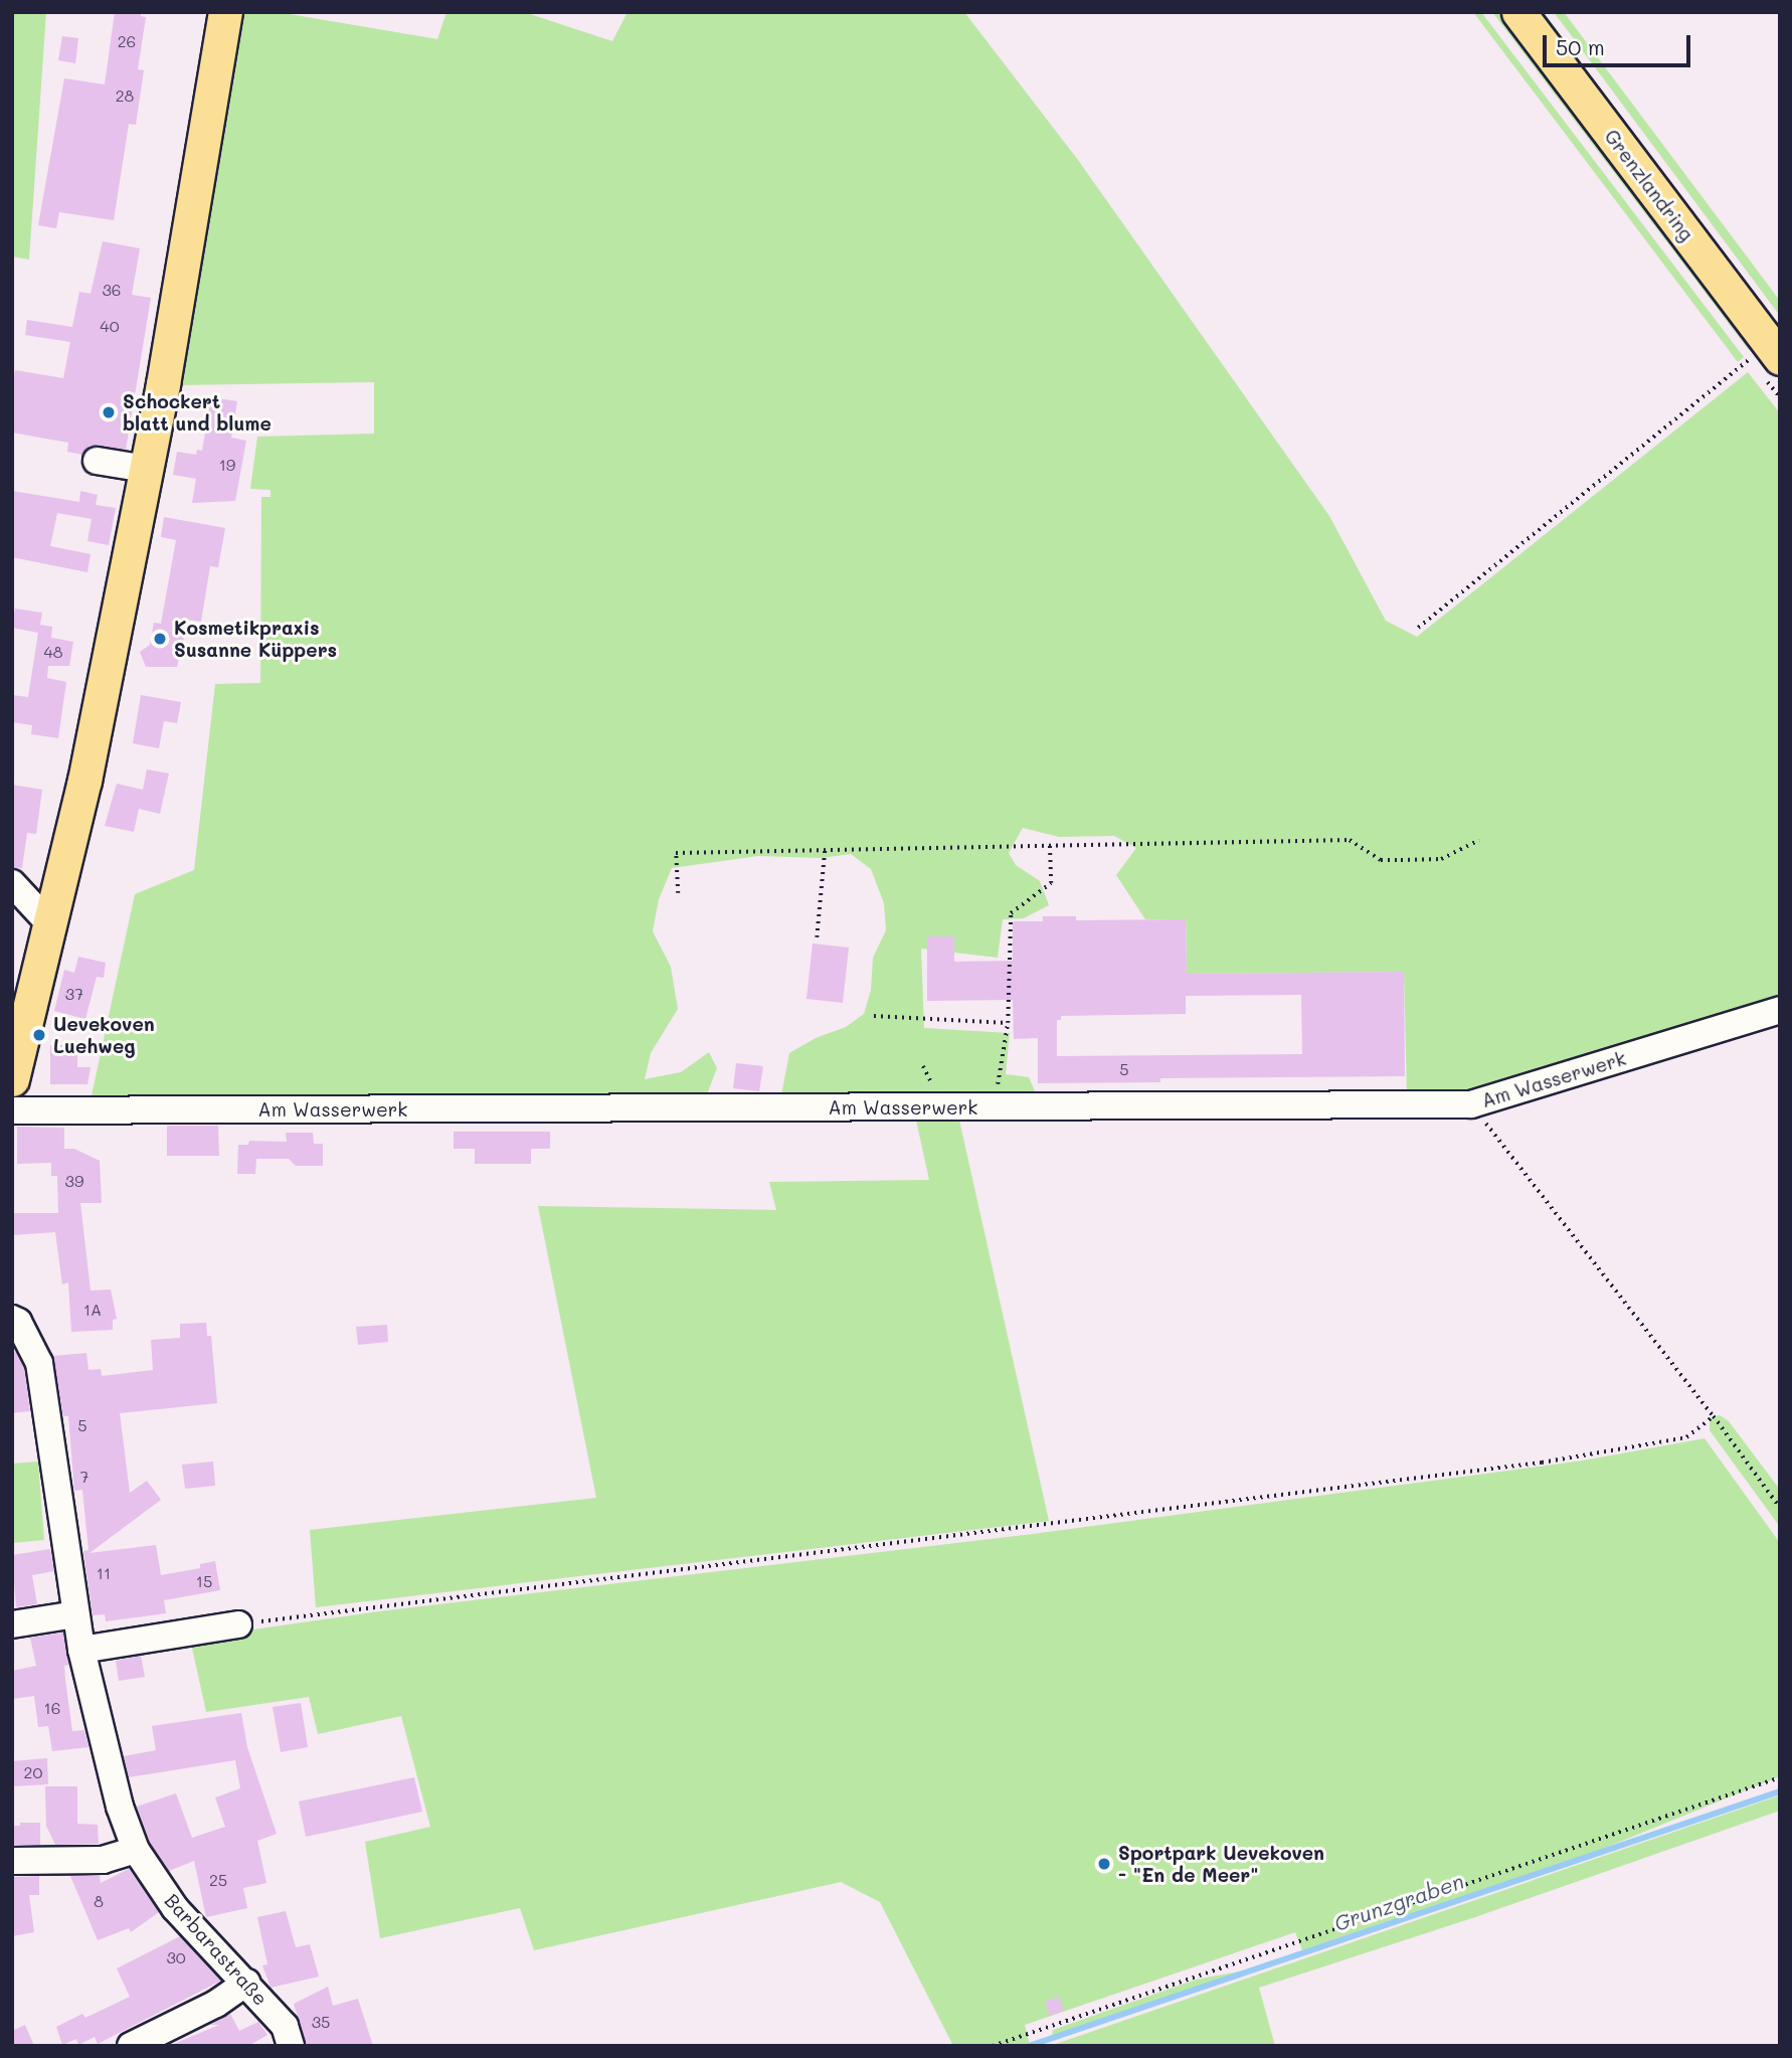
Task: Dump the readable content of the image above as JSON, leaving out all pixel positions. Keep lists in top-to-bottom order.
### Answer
{
  "streets": {
    "main road": ["Grenzlandring"],
    "street": ["Am Wasserwerk", "Barbarastraße"]
  },
  "water": ["Grunzgraben"],
  "places": [
    "Schockert blatt und blume",
    "Kosmetikpraxis Susanne Küppers",
    "Uevekoven Luehweg",
    "Sportpark Uevekoven - \"En de Meer\""
  ],
  "house_numbers": [
    "26",
    "28",
    "36",
    "40",
    "19",
    "48",
    "37",
    "5",
    "39",
    "1A",
    "5",
    "7",
    "11",
    "15",
    "16",
    "20",
    "25",
    "8",
    "30",
    "35"
  ],
  "scale_bar": "50 m"
}
